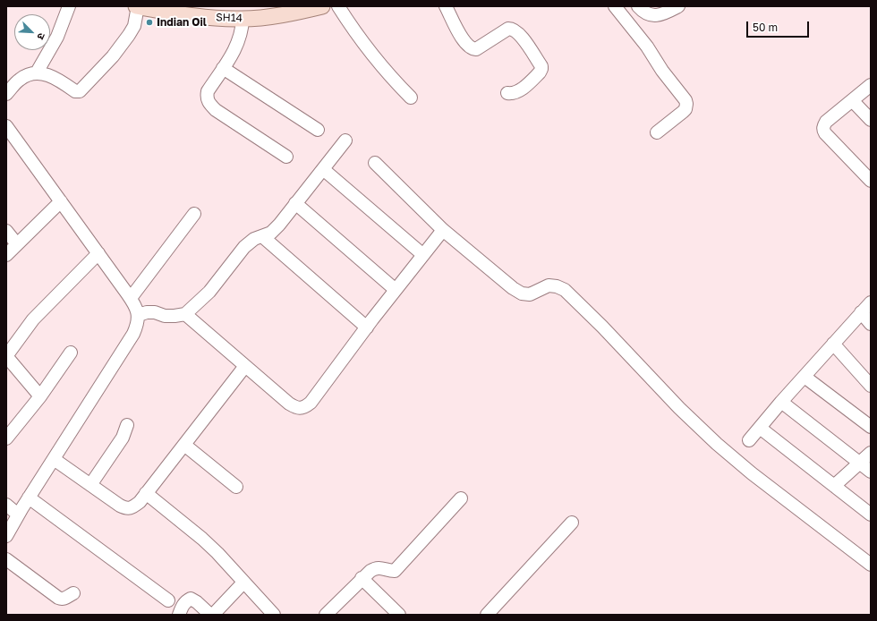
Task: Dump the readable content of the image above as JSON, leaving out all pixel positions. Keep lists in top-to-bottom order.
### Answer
{
  "streets": {
    "main road": ["SH14"]
  },
  "places": ["Indian Oil"],
  "scale_bar": "50 m",
  "north": "bottom right"
}
